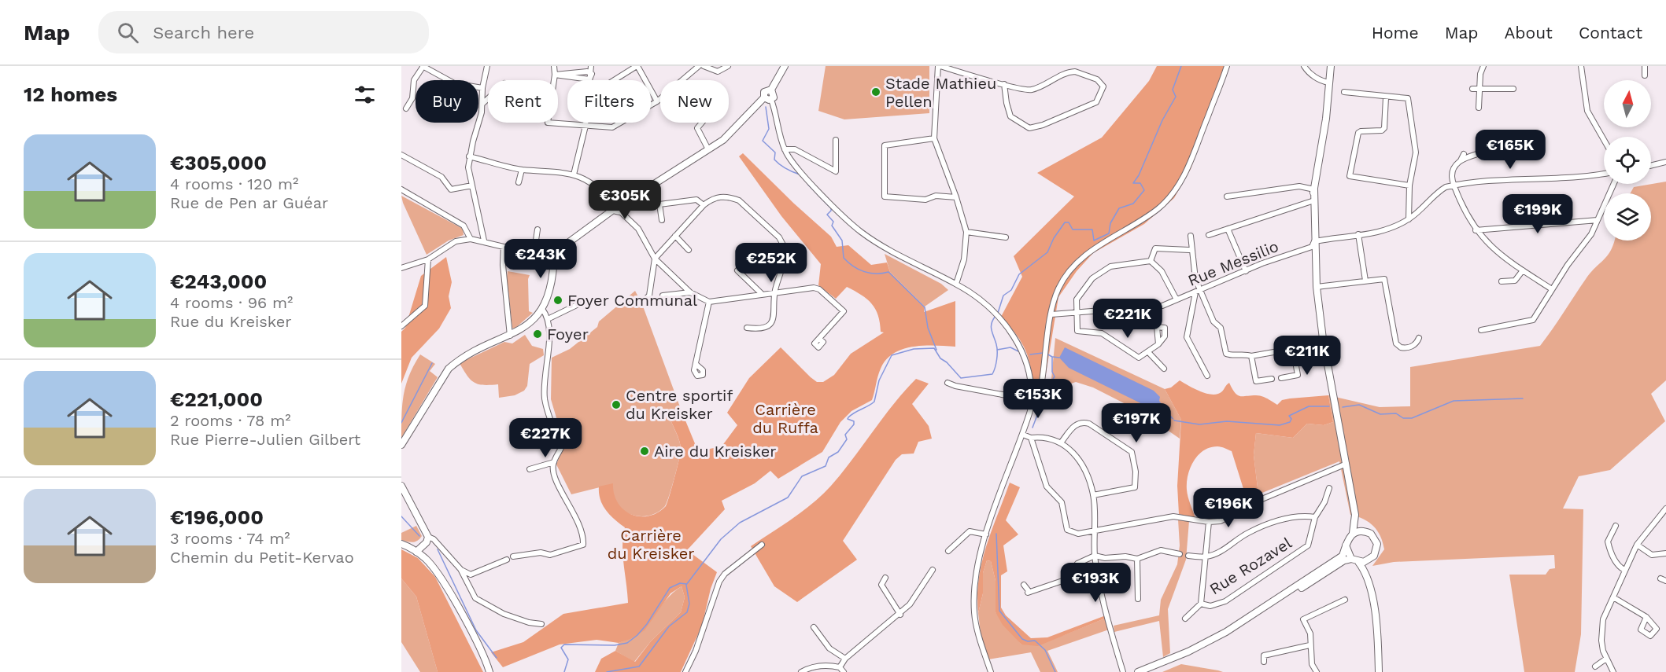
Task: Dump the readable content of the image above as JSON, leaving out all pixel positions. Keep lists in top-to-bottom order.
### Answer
{
  "streets": {
    "street": ["Rue Messilio", "Rue Rozavel"]
  },
  "parks": ["Carrière du Ruffa", "Carrière du Kreisker"],
  "places": [
    "Stade Mathieu Pellen",
    "Foyer Communal",
    "Foyer",
    "Centre sportif du Kreisker",
    "Aire du Kreisker"
  ],
  "north": "top",
  "page": {
    "header": "Map",
    "search": "Search here",
    "nav": [
      "Home",
      "Map",
      "About",
      "Contact"
    ],
    "heading": "12 homes",
    "chip": [
      "Buy",
      "Rent",
      "Filters",
      "New"
    ],
    "list": [
      {
        "name": "€305,000",
        "note": "4 rooms · 120 m² · Rue de Pen ar Guéar"
      },
      {
        "name": "€243,000",
        "note": "4 rooms · 96 m² · Rue du Kreisker"
      },
      {
        "name": "€221,000",
        "note": "2 rooms · 78 m² · Rue Pierre-Julien Gilbert"
      },
      {
        "name": "€196,000",
        "note": "3 rooms · 74 m² · Chemin du Petit-Kervao"
      }
    ],
    "price": [
      "€165K",
      "€305K",
      "€199K",
      "€243K",
      "€252K",
      "€221K",
      "€211K",
      "€153K",
      "€197K",
      "€227K",
      "€196K",
      "€193K"
    ]
  }
}
